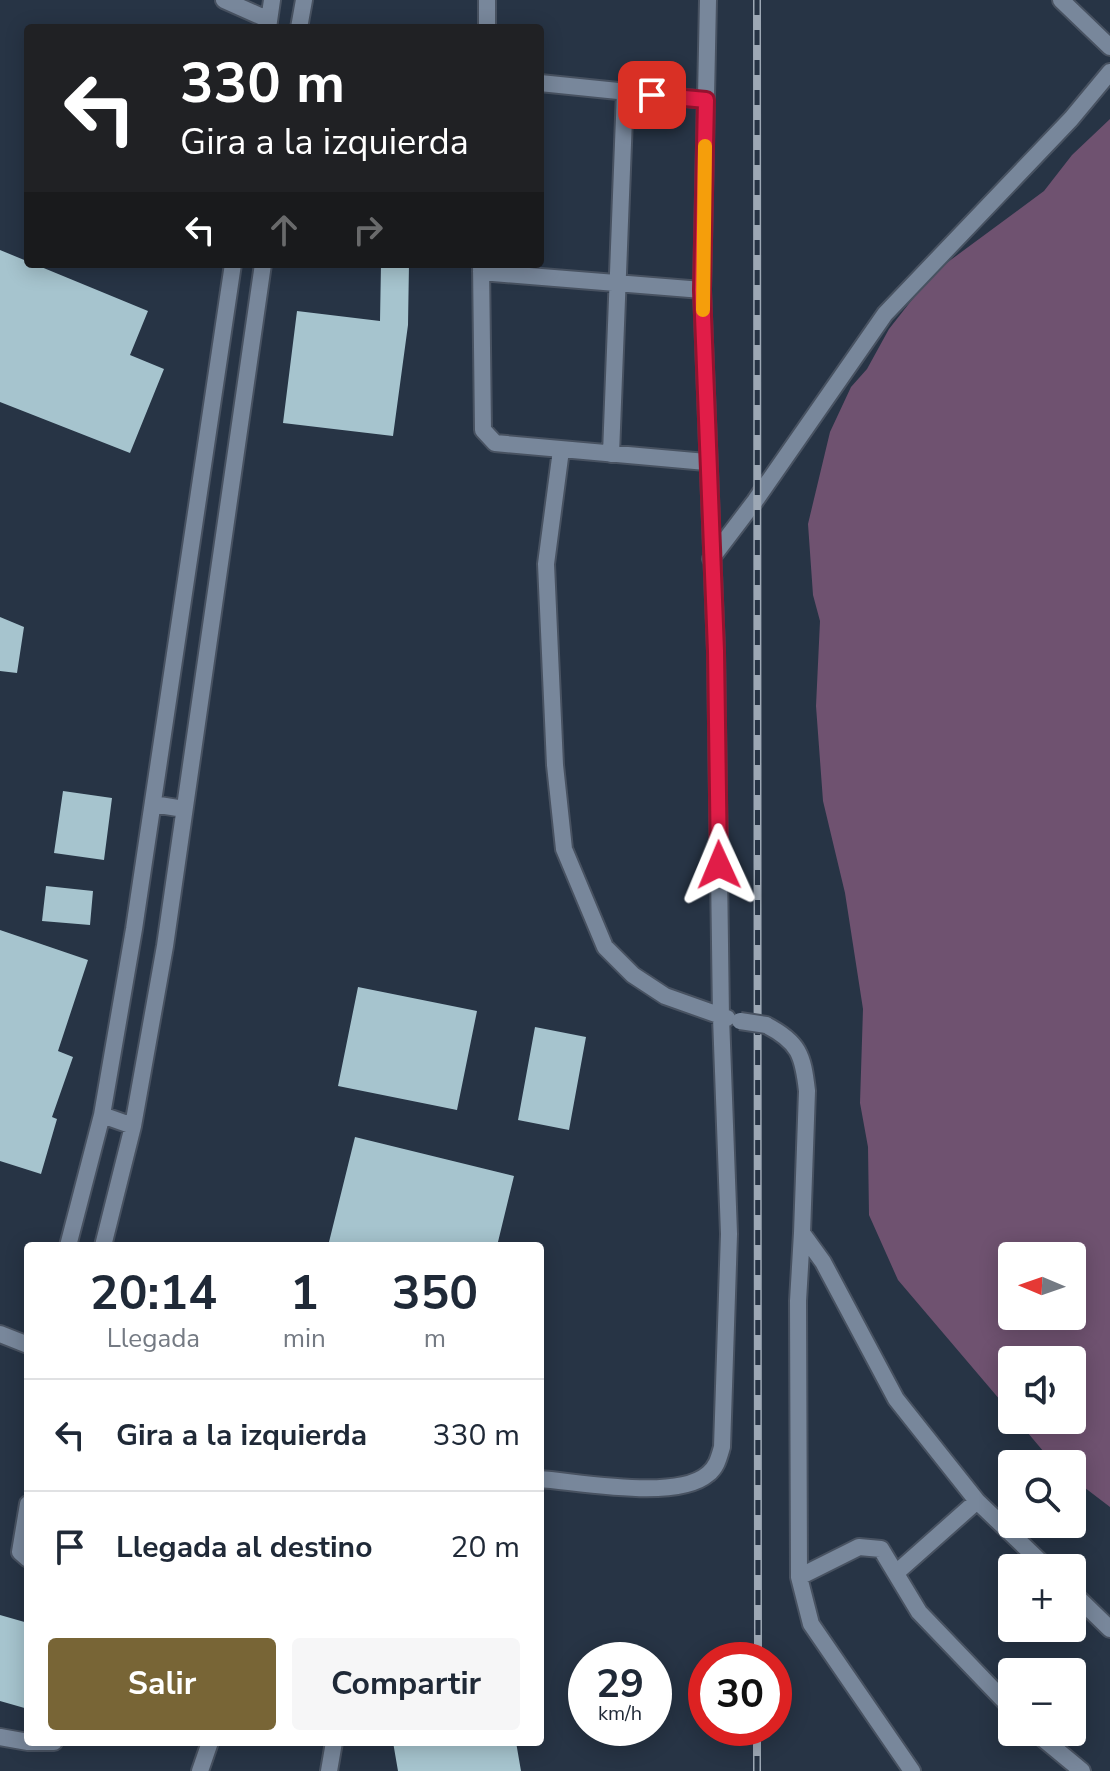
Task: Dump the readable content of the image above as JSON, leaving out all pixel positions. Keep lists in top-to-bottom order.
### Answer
{
  "north": "left",
  "page": {
    "turn": ["330 m", "Gira a la izquierda"],
    "map_buttons": ["+", "−"],
    "eta": [
      "20:14",
      "Llegada",
      "1",
      "min",
      "350",
      "m"
    ],
    "list": [
      {
        "name": "Gira a la izquierda",
        "value": "330 m"
      },
      {
        "name": "Llegada al destino",
        "value": "20 m"
      }
    ],
    "buttons": ["Salir", "Compartir"],
    "speed": "29 km/h",
    "limit": "30"
  }
}
